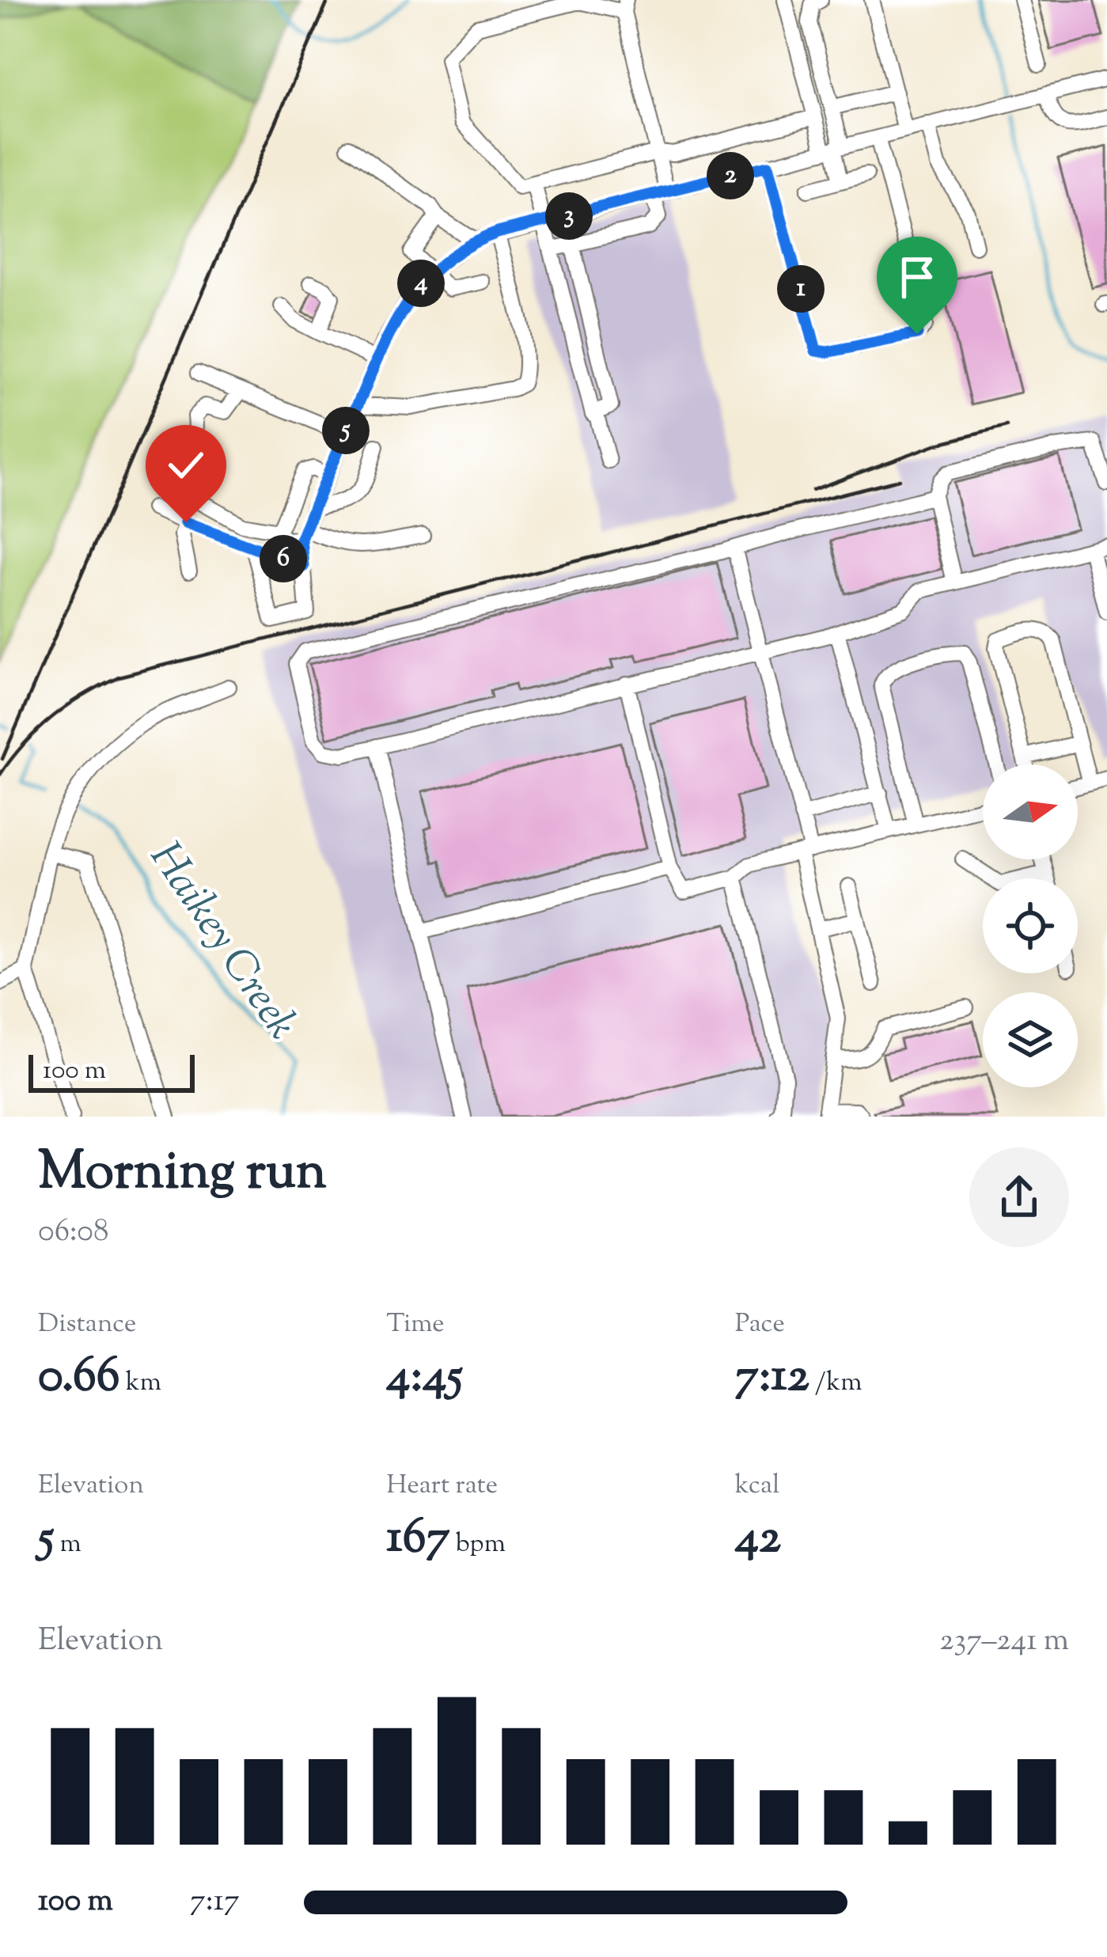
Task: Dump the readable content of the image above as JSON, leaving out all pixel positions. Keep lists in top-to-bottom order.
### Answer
{
  "water": ["Haikey Creek"],
  "scale_bar": "100 m",
  "north": "right",
  "page": {
    "pins": [
      "2",
      "3",
      "4",
      "1",
      "5",
      "6"
    ],
    "scale": "100 m",
    "heading": ["Morning run", "06:08"],
    "stats": [
      ["Distance", "0.66 km"],
      ["Time", "4:45"],
      ["Pace", "7:12 /km"],
      ["Elevation", "5 m"],
      ["Heart rate", "167 bpm"],
      ["kcal", "42"]
    ],
    "chart": ["Elevation", "237–241 m"],
    "list": [
      {
        "name": "100 m",
        "note": "7:17"
      }
    ]
  }
}
